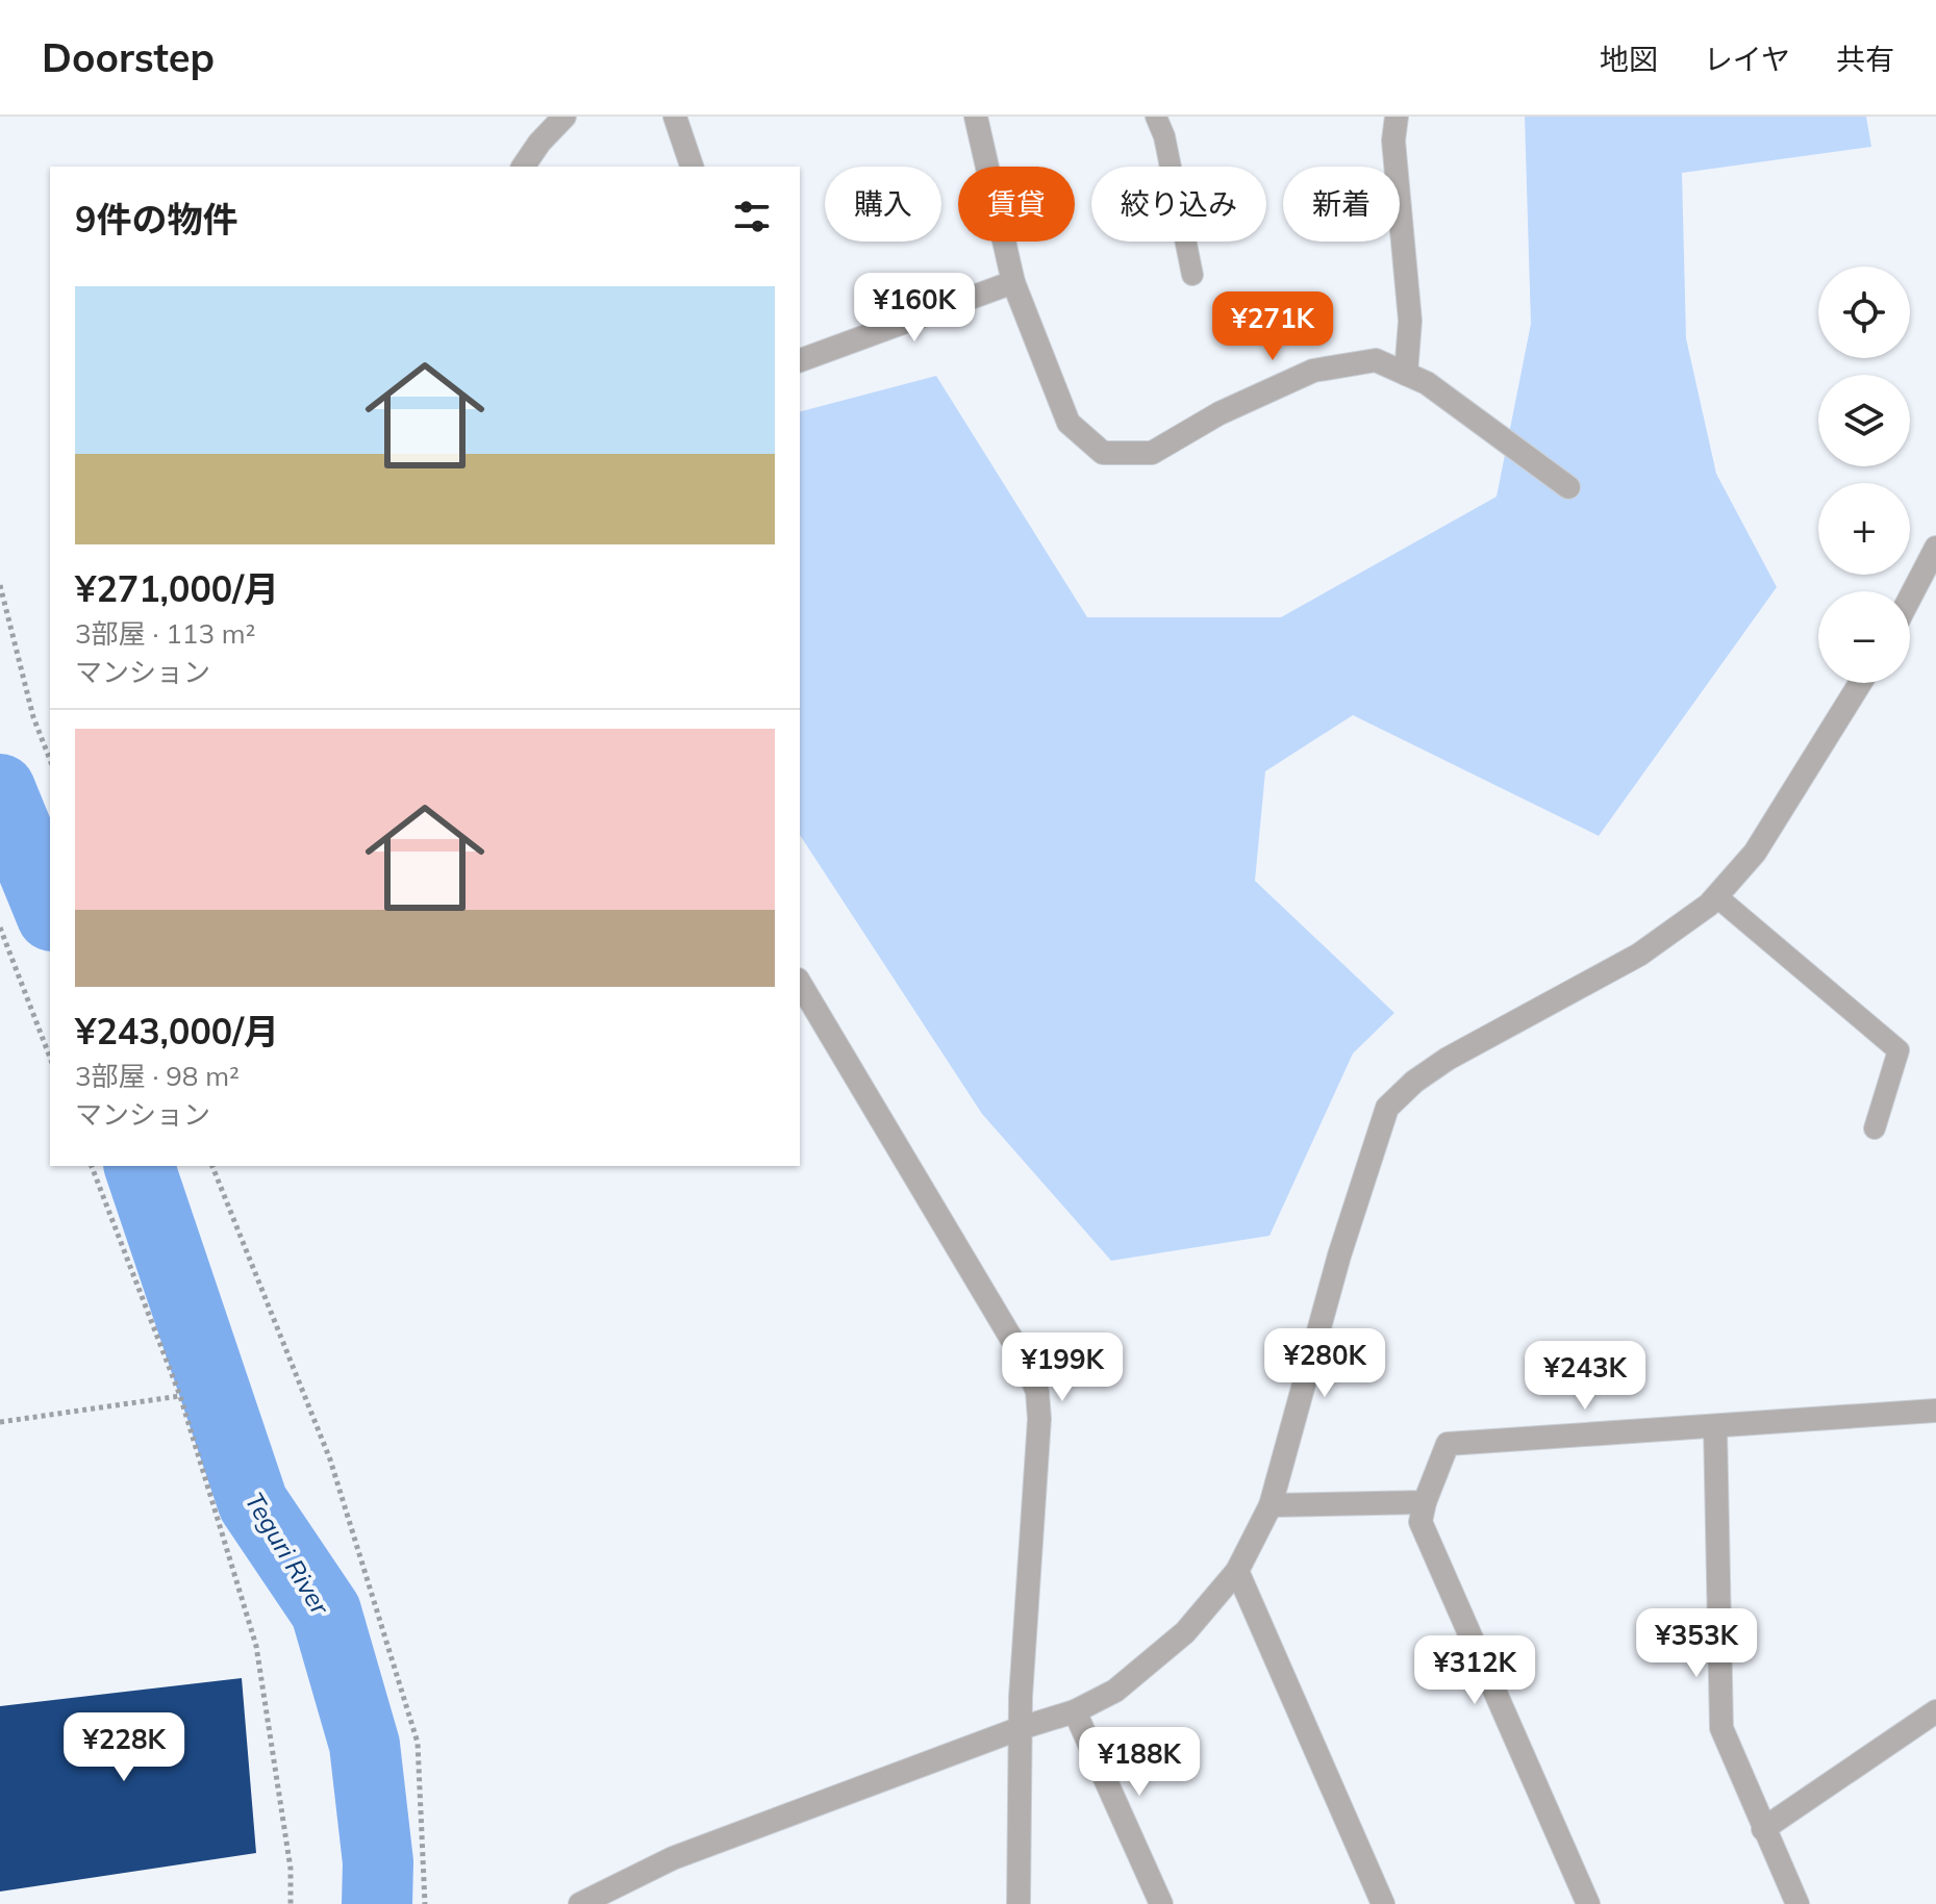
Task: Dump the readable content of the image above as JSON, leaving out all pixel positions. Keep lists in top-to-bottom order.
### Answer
{
  "water": ["Teguri River"],
  "page": {
    "header": "Doorstep",
    "nav": ["地図", "レイヤ", "共有"],
    "chip": [
      "購入",
      "賃貸",
      "絞り込み",
      "新着"
    ],
    "heading": "9件の物件",
    "map_buttons": ["+", "−"],
    "list": [
      {
        "name": "¥271,000/月",
        "note": "3部屋 · 113 m² · マンション"
      },
      {
        "name": "¥243,000/月",
        "note": "3部屋 · 98 m² · マンション"
      }
    ],
    "price": [
      "¥160K",
      "¥271K",
      "¥280K",
      "¥199K",
      "¥243K",
      "¥353K",
      "¥312K",
      "¥228K",
      "¥188K"
    ]
  }
}
